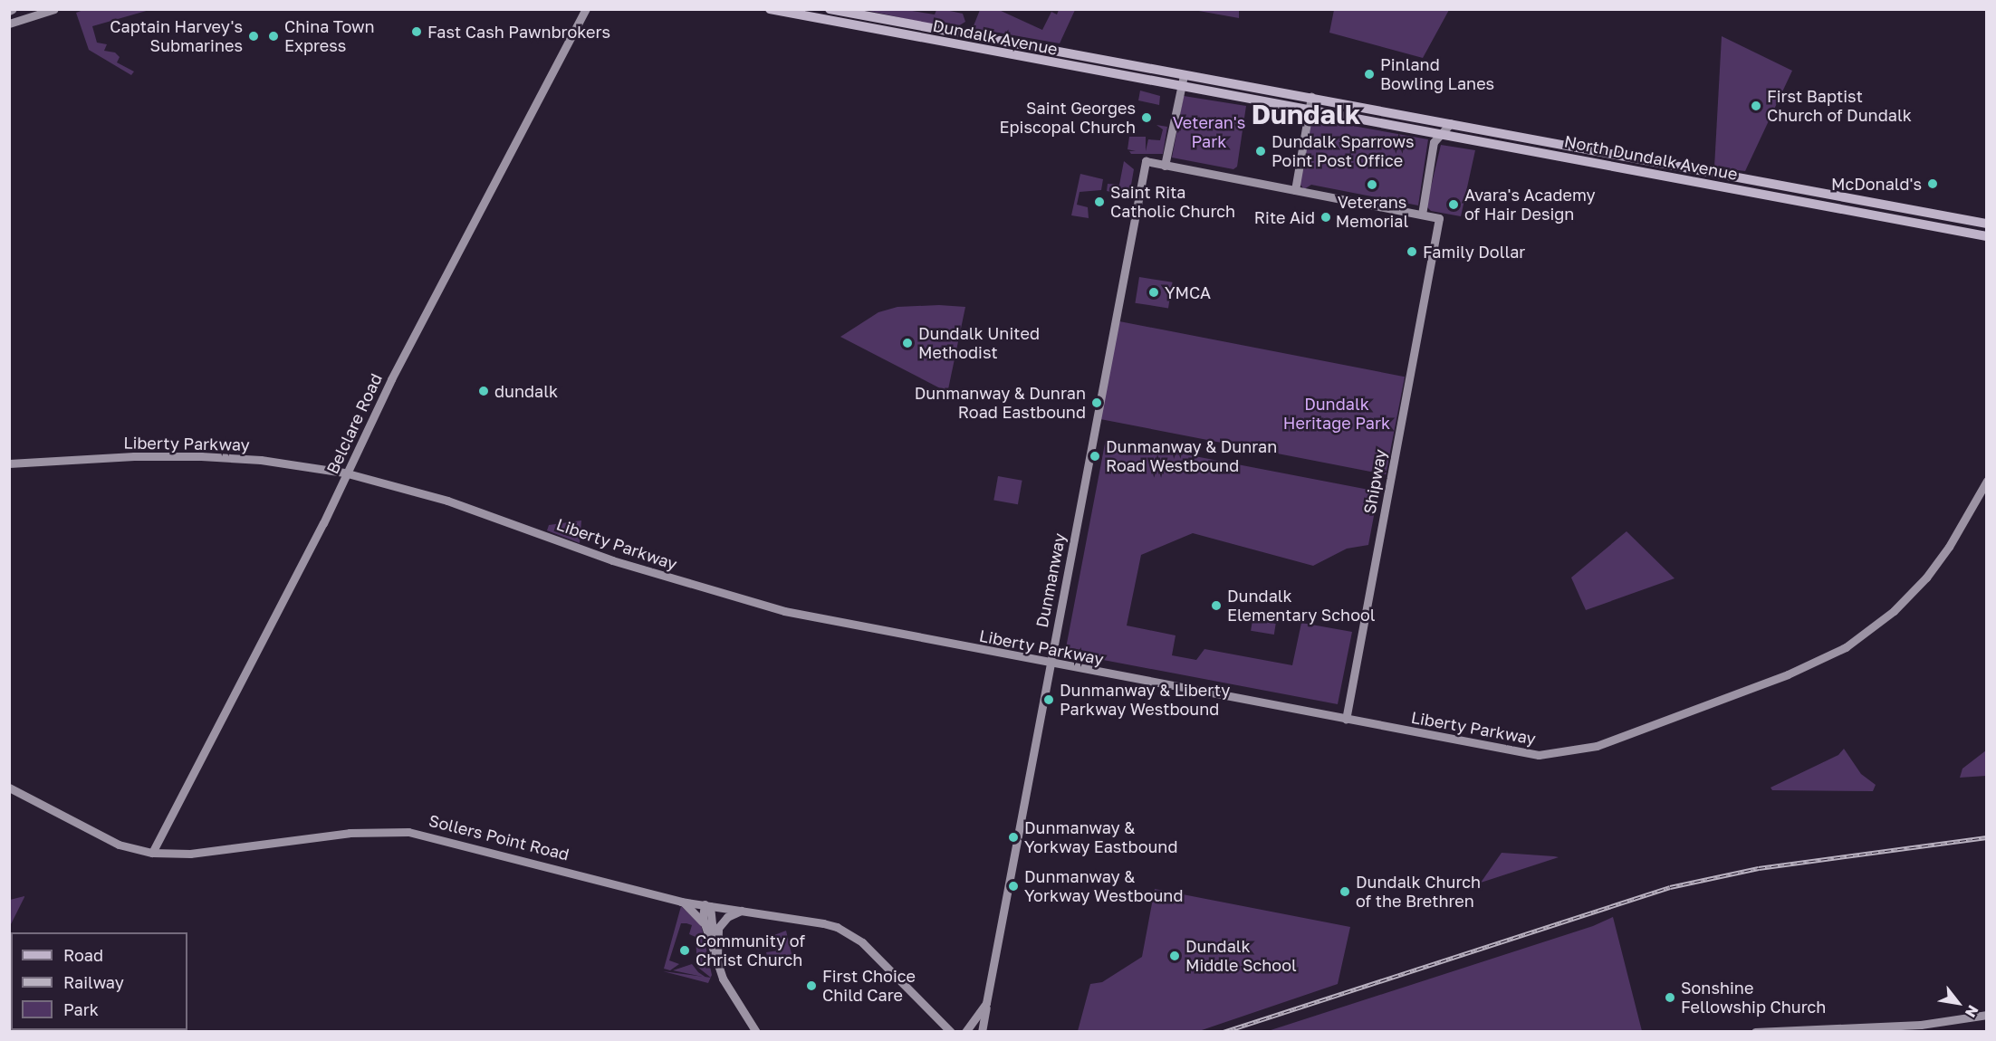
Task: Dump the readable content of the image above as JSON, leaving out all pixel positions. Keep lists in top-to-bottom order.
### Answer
{
  "streets": {
    "main road": ["Dundalk Avenue", "North Dundalk Avenue"],
    "street": [
      "Belclare Road",
      "Liberty Parkway",
      "Shipway",
      "Dunmanway",
      "Sollers Point Road"
    ]
  },
  "crossings": [
    ["Dundalk Avenue", "North Dundalk Avenue"],
    ["Belclare Road", "Liberty Parkway"],
    ["Belclare Road", "Sollers Point Road"],
    ["Liberty Parkway", "Shipway"],
    ["Liberty Parkway", "Dunmanway"]
  ],
  "districts": ["Dundalk"],
  "parks": ["Veteran's Park", "Dundalk Heritage Park"],
  "places": [
    "Fast Cash Pawnbrokers",
    "Captain Harvey's Submarines",
    "China Town Express",
    "Pinland Bowling Lanes",
    "First Baptist Church of Dundalk",
    "Saint Georges Episcopal Church",
    "Dundalk Sparrows Point Post Office",
    "McDonald's",
    "Veterans Memorial",
    "Saint Rita Catholic Church",
    "Avara's Academy of Hair Design",
    "Rite Aid",
    "Family Dollar",
    "YMCA",
    "Dundalk United Methodist",
    "dundalk",
    "Dunmanway & Dunran Road Eastbound",
    "Dunmanway & Dunran Road Westbound",
    "Dundalk Elementary School",
    "Dunmanway & Liberty Parkway Westbound",
    "Dunmanway & Yorkway Eastbound",
    "Dunmanway & Yorkway Westbound",
    "Dundalk Church of the Brethren",
    "Community of Christ Church",
    "Dundalk Middle School",
    "First Choice Child Care",
    "Sonshine Fellowship Church"
  ],
  "legend": ["Road", "Railway", "Park"],
  "north": "bottom right"
}
